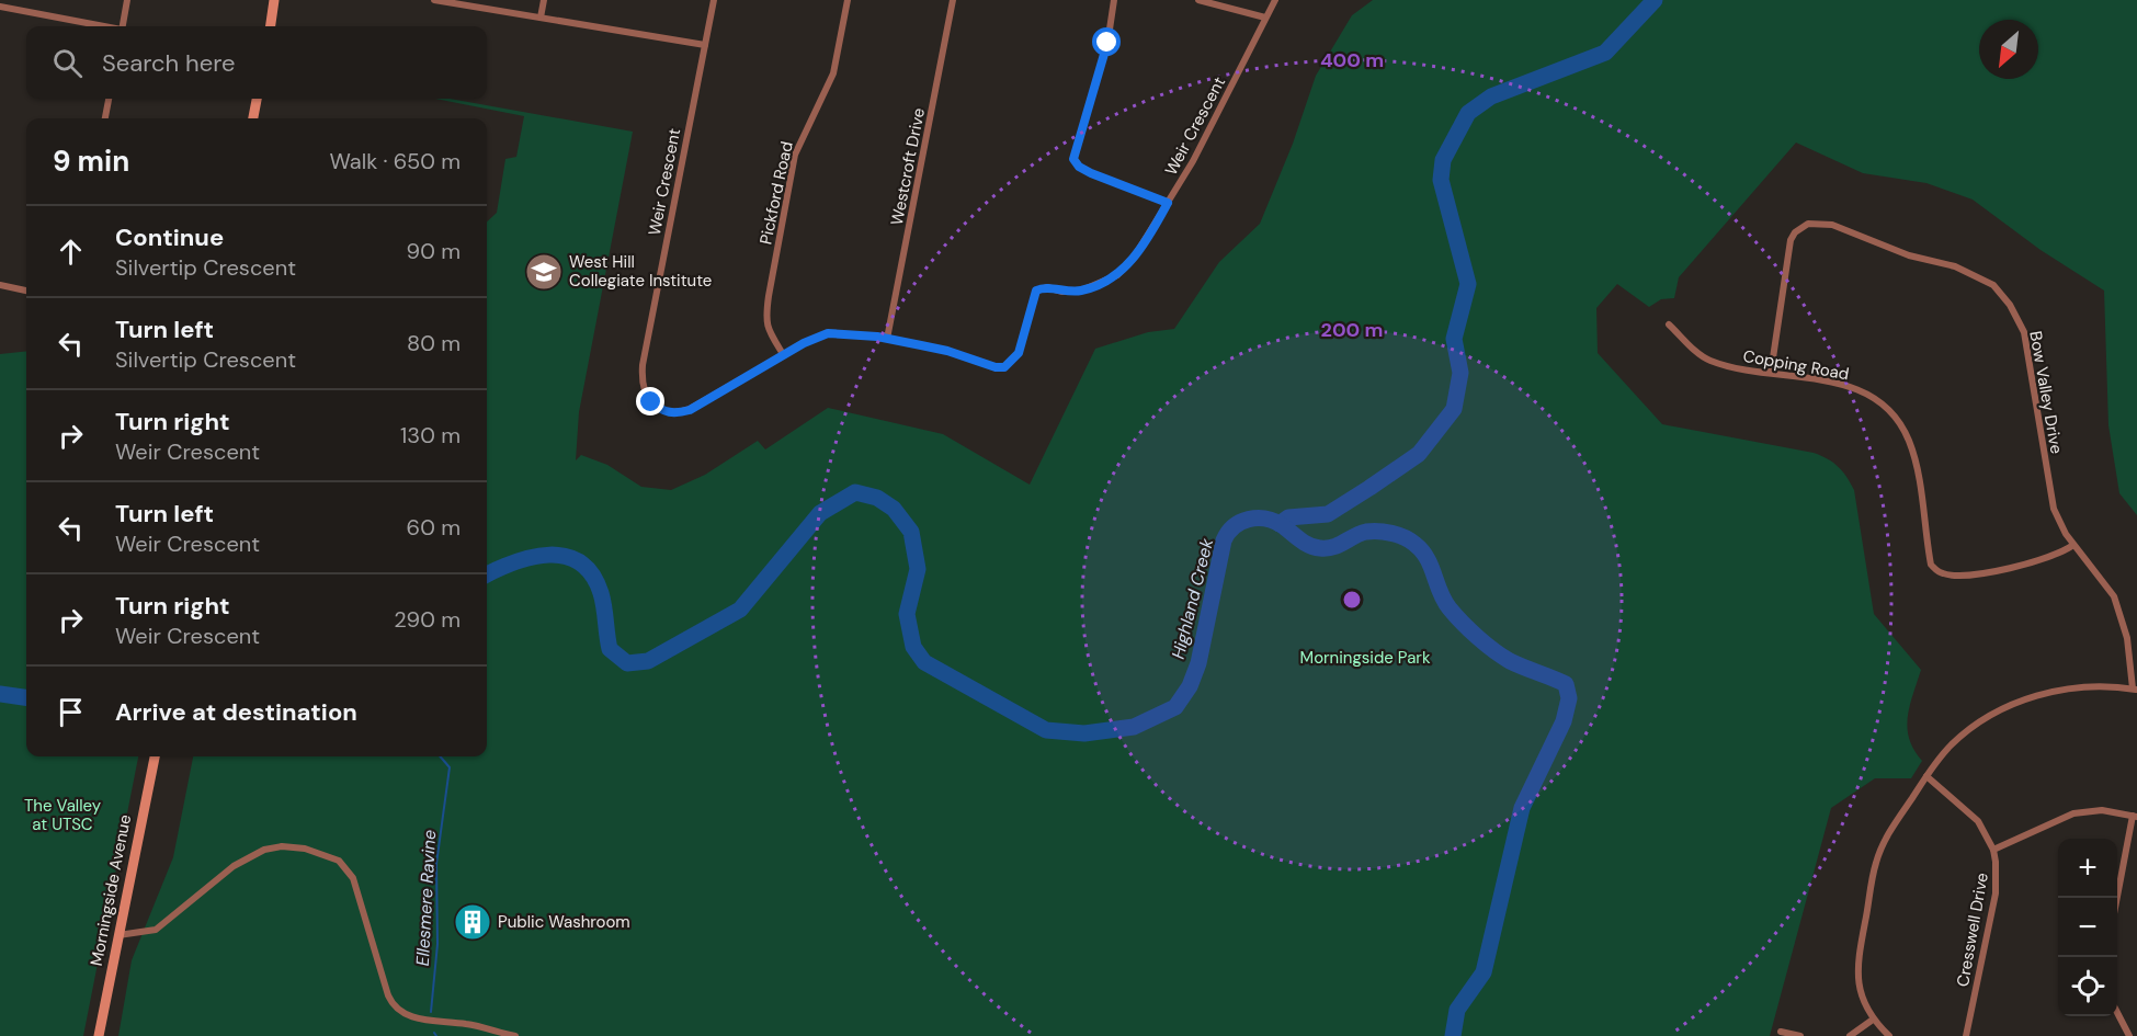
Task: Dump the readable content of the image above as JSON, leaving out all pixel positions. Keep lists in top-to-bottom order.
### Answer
{
  "streets": {
    "main road": ["Morningside Avenue"],
    "street": [
      "Weir Crescent",
      "Westcroft Drive",
      "Pickford Road",
      "Copping Road",
      "Bow Valley Drive",
      "Cresswell Drive"
    ]
  },
  "crossings": [
    ["Weir Crescent", "Westcroft Drive"],
    ["Weir Crescent", "Pickford Road"],
    ["Copping Road", "Bow Valley Drive"]
  ],
  "water": ["Highland Creek", "Ellesmere Ravine"],
  "parks": ["Morningside Park", "The Valley at UTSC"],
  "places": {
    "school or university": ["West Hill Collegiate Institute"],
    "building": ["Public Washroom"]
  },
  "north": "bottom left",
  "page": {
    "search": "Search here",
    "heading": ["9 min", "Walk · 650 m"],
    "list": [
      ["Continue", "Silvertip Crescent", "90 m"],
      ["Turn left", "Silvertip Crescent", "80 m"],
      ["Turn right", "Weir Crescent", "130 m"],
      ["Turn left", "Weir Crescent", "60 m"],
      ["Turn right", "Weir Crescent", "290 m"],
      "Arrive at destination"
    ],
    "map_buttons": ["+", "−"]
  },
  "rings": ["400 m", "200 m"]
}
